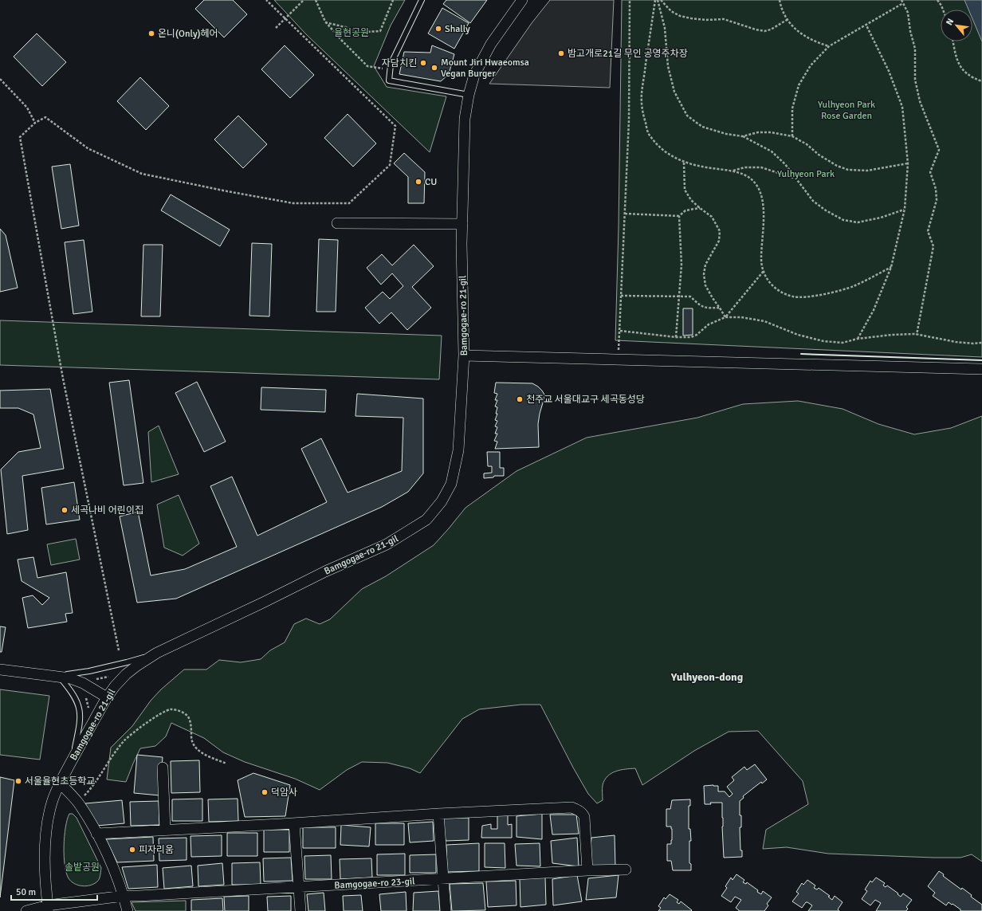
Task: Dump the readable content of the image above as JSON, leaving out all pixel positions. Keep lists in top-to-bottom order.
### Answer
{
  "streets": {
    "street": ["Bamgogae-ro 21-gil", "Bamgogae-ro 23-gil"]
  },
  "crossings": [
    ["Bamgogae-ro 21-gil", "Bamgogae-ro 23-gil"]
  ],
  "districts": ["Yulhyeon-dong"],
  "parks": [
    "율현공원",
    "Yulhyeon Park Rose Garden",
    "Yulhyeon Park",
    "솔밭공원"
  ],
  "places": [
    "Shally",
    "온니(Only)헤어",
    "밤고개로21길 무인 공영주차장",
    "자담치킨",
    "Mount Jiri Hwaeomsa Vegan Burger",
    "CU",
    "천주교 서울대교구 세곡동성당",
    "세곡나비 어린이집",
    "서울율현초등학교",
    "덕암사",
    "피자리움"
  ],
  "scale_bar": "50 m",
  "north": "top left"
}
